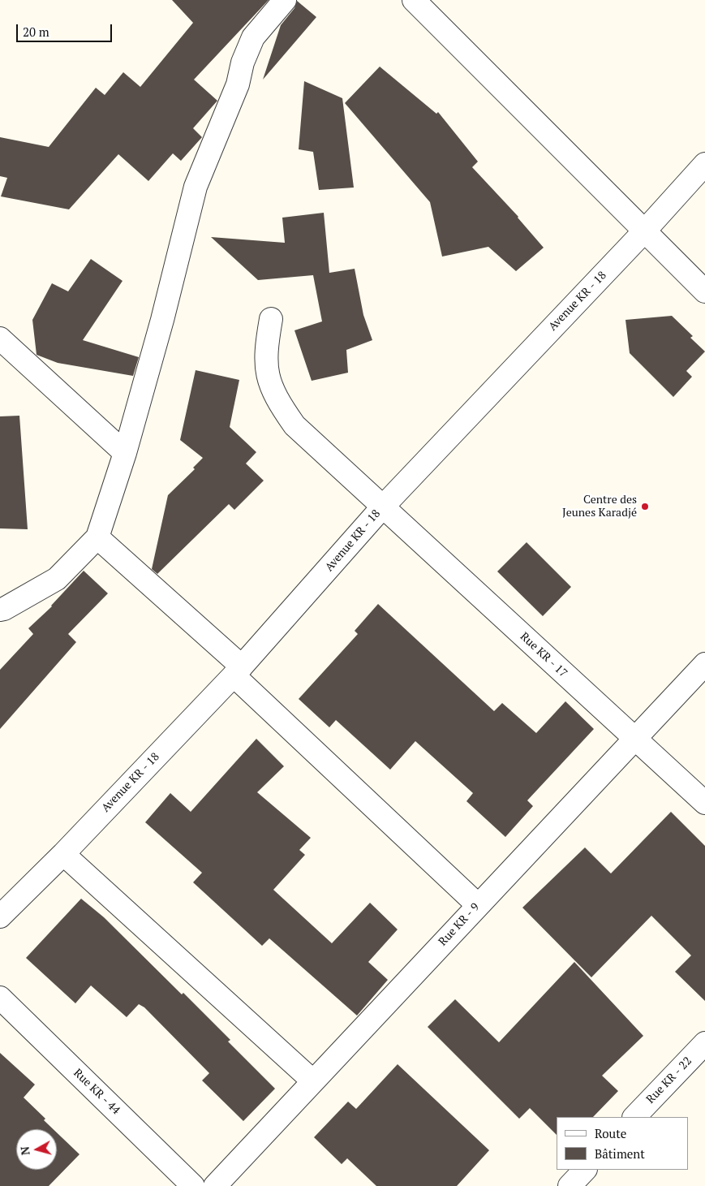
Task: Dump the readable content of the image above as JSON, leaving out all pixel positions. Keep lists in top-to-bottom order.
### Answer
{
  "streets": {
    "street": [
      "Avenue KR - 18",
      "Rue KR - 17",
      "Rue KR - 9",
      "Rue KR - 22",
      "Rue KR - 44"
    ]
  },
  "crossings": [
    ["Avenue KR - 18", "Rue KR - 17"],
    ["Rue KR - 17", "Rue KR - 9"]
  ],
  "places": ["Centre des Jeunes Karadjé"],
  "legend": ["Route", "Bâtiment"],
  "scale_bar": "20 m",
  "north": "left"
}
